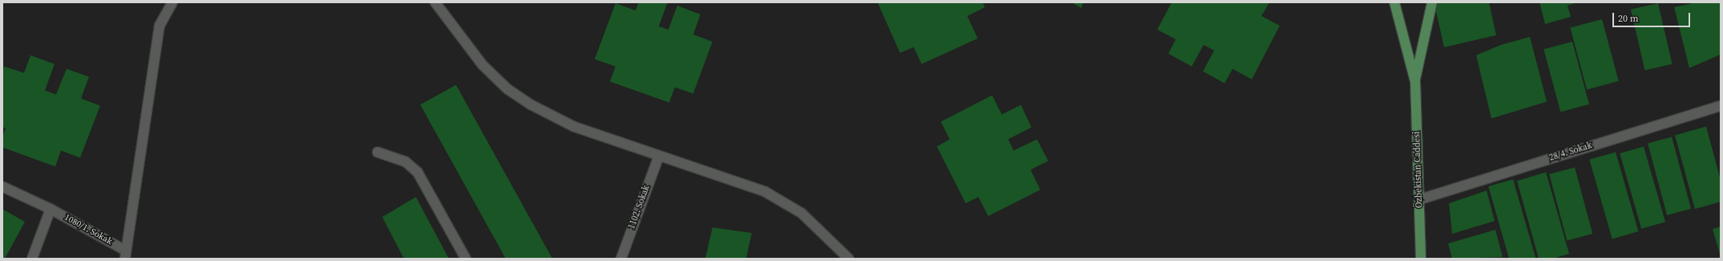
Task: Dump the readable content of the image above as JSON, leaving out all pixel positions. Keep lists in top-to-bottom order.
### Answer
{
  "streets": {
    "main road": ["Özbekistan Caddesi"],
    "street": ["28/4. Sokak", "1102. Sokak", "1080/1. Sokak"]
  },
  "crossings": [
    ["28/4. Sokak", "Özbekistan Caddesi"]
  ],
  "scale_bar": "20 m"
}
